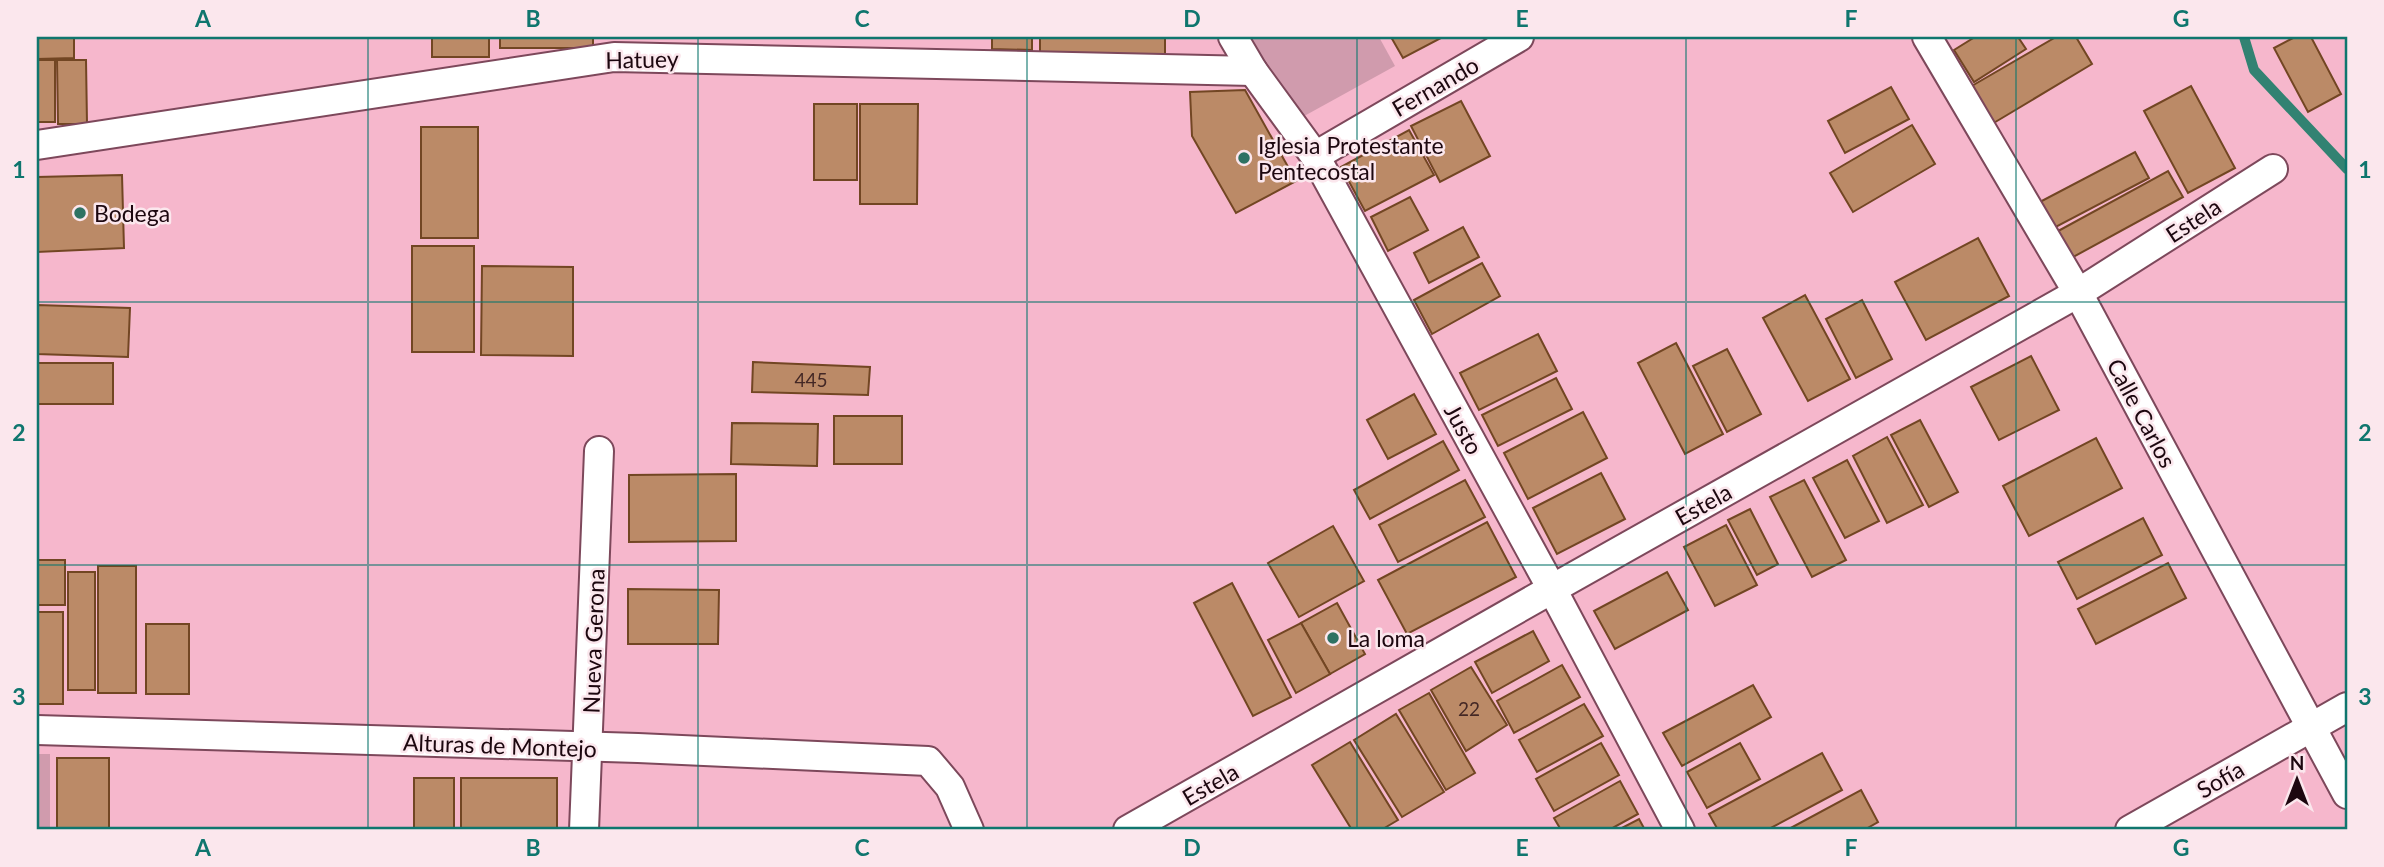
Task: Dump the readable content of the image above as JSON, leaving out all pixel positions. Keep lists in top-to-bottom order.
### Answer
{
  "streets": {
    "street": [
      "Hatuey",
      "Fernando",
      "Estela",
      "Calle Carlos",
      "Justo",
      "Nueva Gerona",
      "Alturas de Montejo",
      "Sofía"
    ]
  },
  "crossings": [
    ["Hatuey", "Justo"],
    ["Fernando", "Justo"],
    ["Estela", "Calle Carlos"],
    ["Estela", "Justo"],
    ["Calle Carlos", "Sofía"],
    ["Nueva Gerona", "Alturas de Montejo"]
  ],
  "places": ["Iglesia Protestante Pentecostal", "Bodega", "La loma"],
  "house_numbers": ["445", "22"],
  "north": "top",
  "grid": {
    "columns": [
      "A",
      "B",
      "C",
      "D",
      "E",
      "F",
      "G"
    ],
    "rows": ["1", "2", "3"]
  }
}
